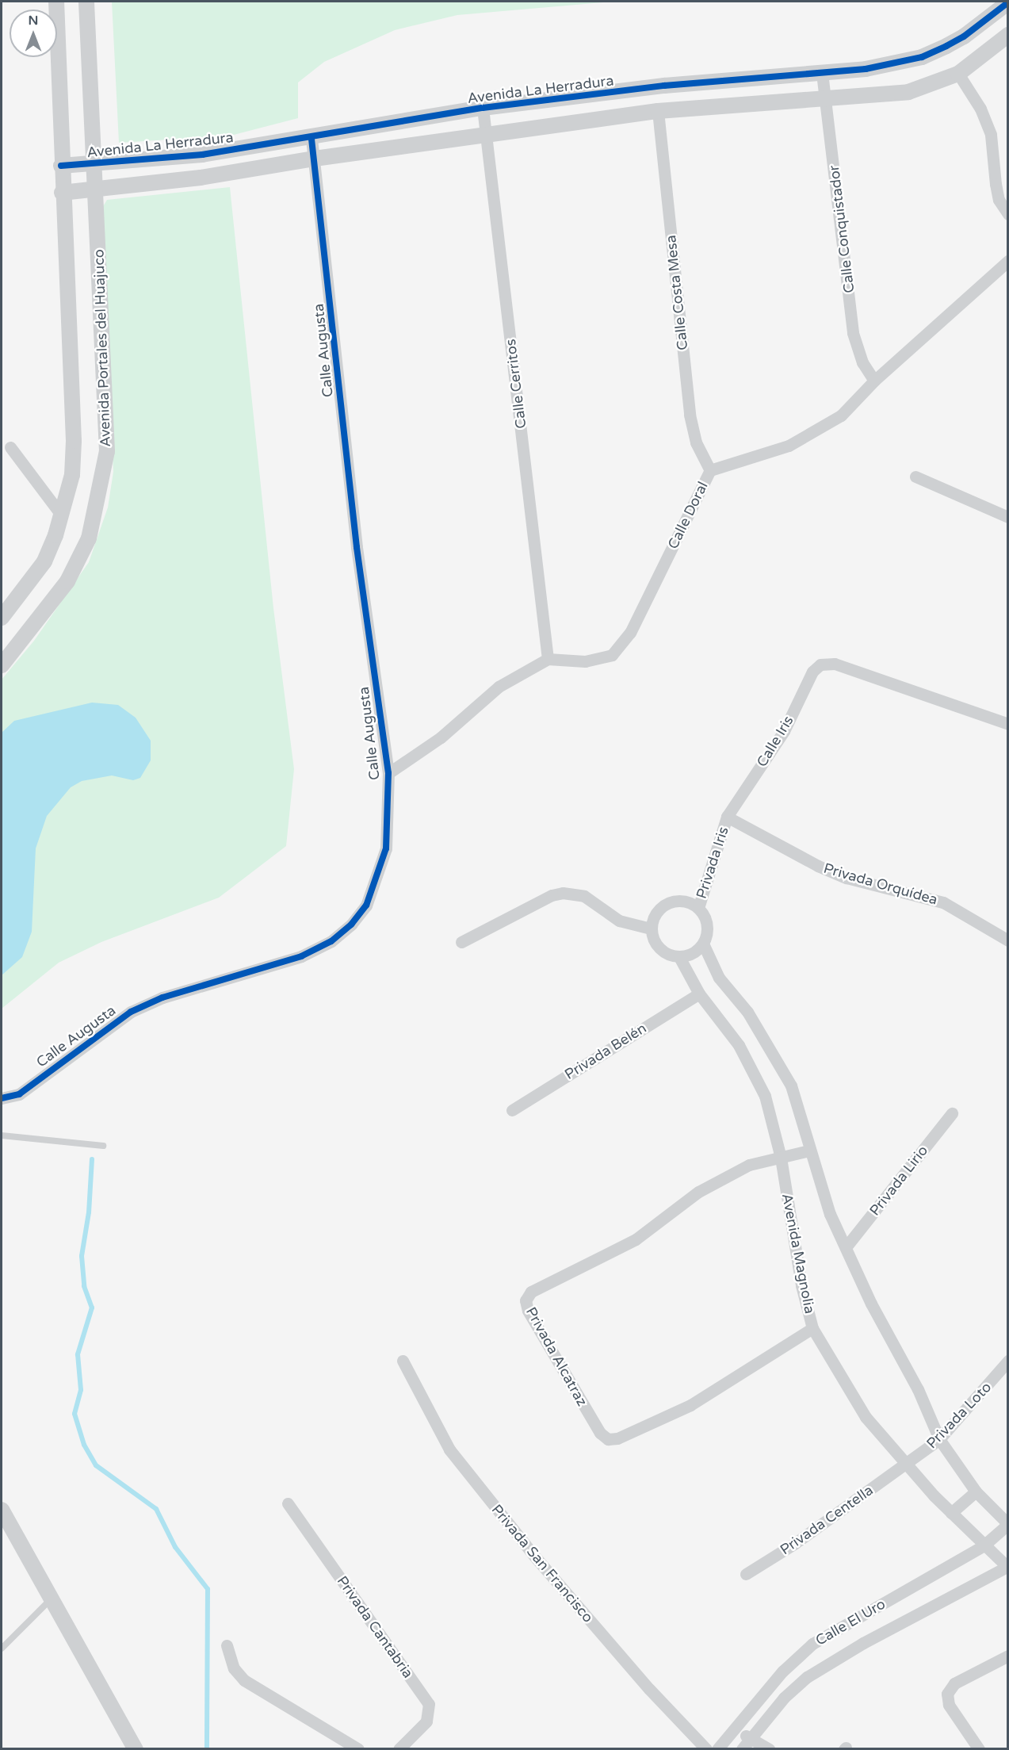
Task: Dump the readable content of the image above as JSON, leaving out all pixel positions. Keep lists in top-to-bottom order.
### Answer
{
  "streets": {
    "street": [
      "Avenida La Herradura",
      "Calle Conquistador",
      "Calle Costa Mesa",
      "Avenida Portales del Huajuco",
      "Calle Augusta",
      "Calle Cerritos",
      "Calle Doral",
      "Calle Iris",
      "Privada Iris",
      "Privada Orquídea",
      "Privada Belén",
      "Privada Lirio",
      "Avenida Magnolia",
      "Privada Alcatraz",
      "Privada Loto",
      "Privada Centella",
      "Privada San Francisco",
      "Calle El Uro",
      "Privada Cantabria"
    ]
  },
  "crossings": [
    ["Avenida La Herradura", "Calle Conquistador"],
    ["Avenida La Herradura", "Avenida Portales del Huajuco"],
    ["Avenida La Herradura", "Calle Augusta"],
    ["Avenida La Herradura", "Calle Cerritos"],
    ["Calle Conquistador", "Calle Doral"],
    ["Calle Costa Mesa", "Calle Doral"],
    ["Calle Augusta", "Calle Doral"],
    ["Calle Cerritos", "Calle Doral"],
    ["Calle Iris", "Privada Iris"],
    ["Calle Iris", "Privada Orquídea"],
    ["Privada Iris", "Privada Orquídea"],
    ["Privada Iris", "Avenida Magnolia"],
    ["Privada Belén", "Avenida Magnolia"],
    ["Avenida Magnolia", "Privada Alcatraz"],
    ["Avenida Magnolia", "Privada Loto"],
    ["Avenida Magnolia", "Privada Centella"],
    ["Avenida Magnolia", "Calle El Uro"],
    ["Privada Loto", "Privada Centella"]
  ],
  "north": "top"
}
